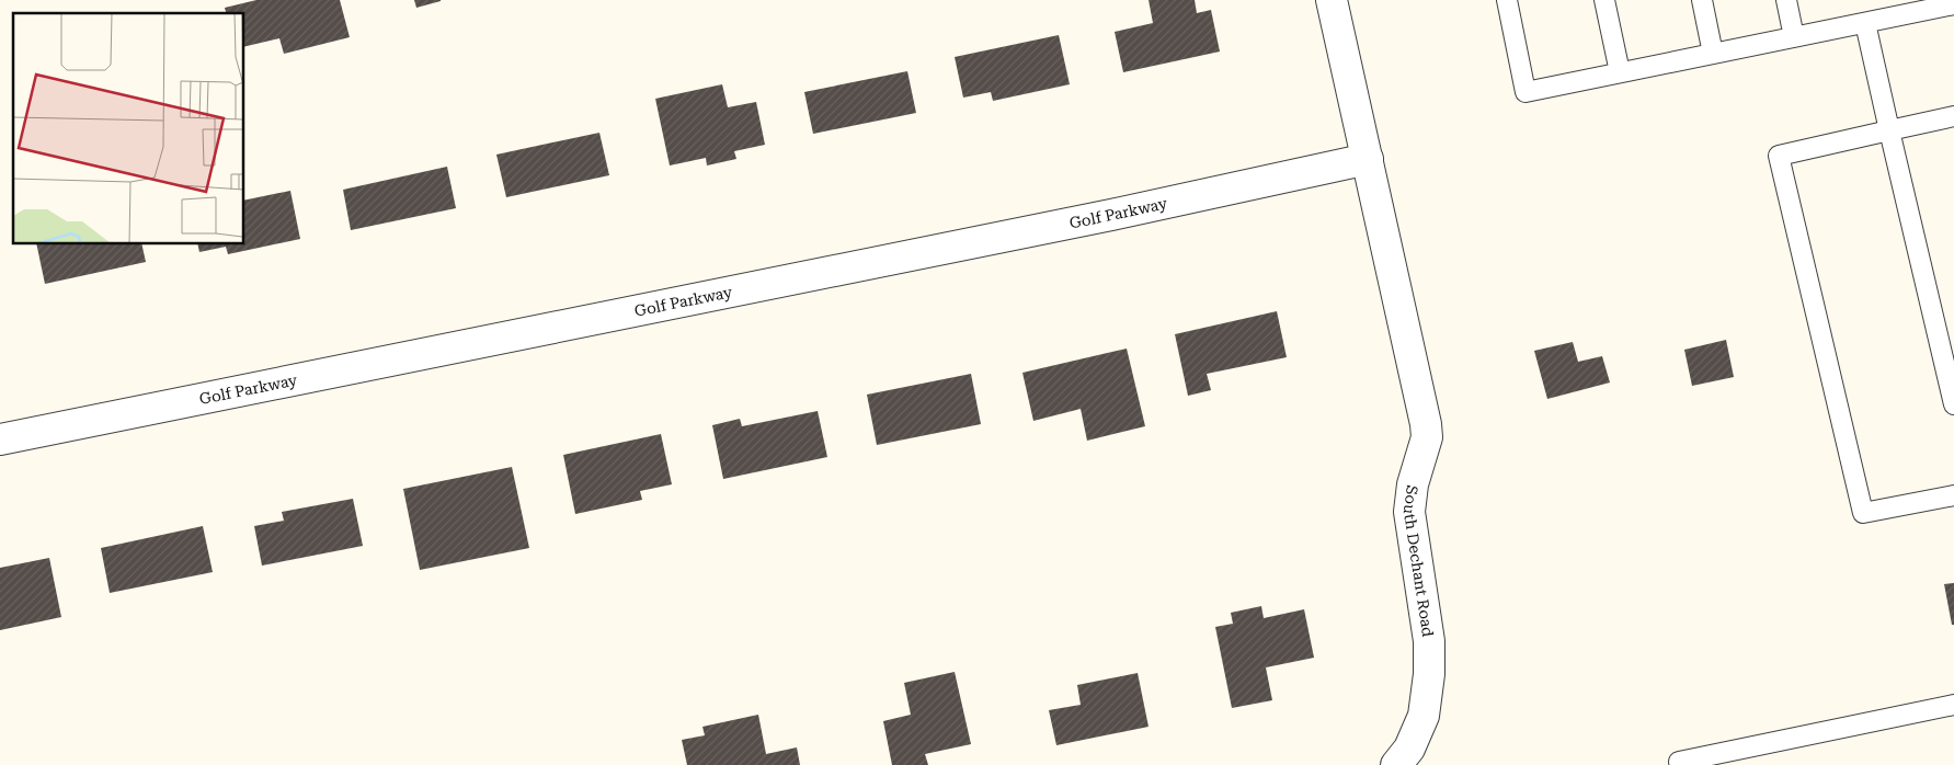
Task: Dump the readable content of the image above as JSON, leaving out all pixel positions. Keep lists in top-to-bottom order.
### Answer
{
  "streets": {
    "street": ["Golf Parkway", "South Dechant Road"]
  },
  "crossings": [
    ["Golf Parkway", "South Dechant Road"]
  ]
}
